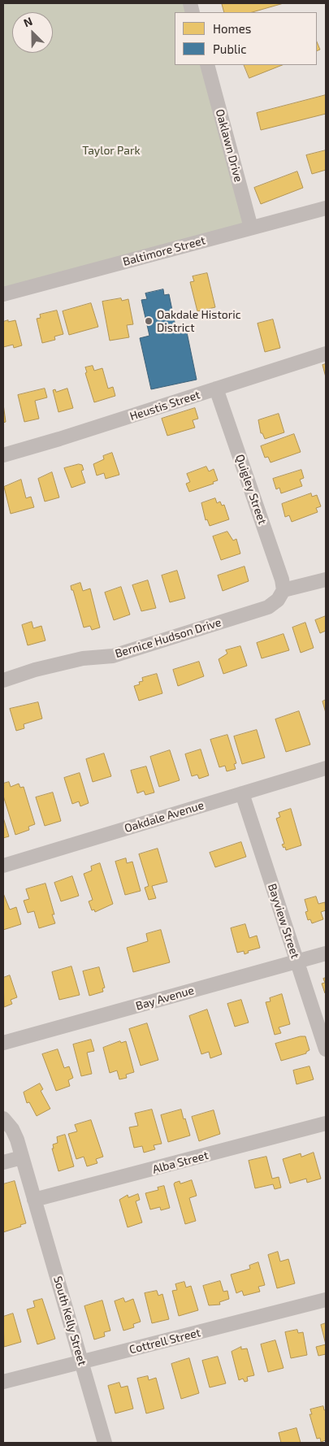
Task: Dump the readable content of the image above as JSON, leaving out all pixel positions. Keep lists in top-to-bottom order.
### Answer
{
  "streets": {
    "street": [
      "Oaklawn Drive",
      "Baltimore Street",
      "Heustis Street",
      "Quigley Street",
      "Bernice Hudson Drive",
      "Oakdale Avenue",
      "Bayview Street",
      "Bay Avenue",
      "Alba Street",
      "South Kelly Street",
      "Cottrell Street"
    ]
  },
  "crossings": [
    ["Oaklawn Drive", "Baltimore Street"],
    ["Heustis Street", "Quigley Street"],
    ["Quigley Street", "Bernice Hudson Drive"],
    ["Oakdale Avenue", "Bayview Street"],
    ["Bayview Street", "Bay Avenue"],
    ["Alba Street", "South Kelly Street"],
    ["South Kelly Street", "Cottrell Street"]
  ],
  "parks": ["Taylor Park"],
  "places": ["Oakdale Historic District"],
  "legend": ["Homes", "Public"],
  "north": "top left"
}
